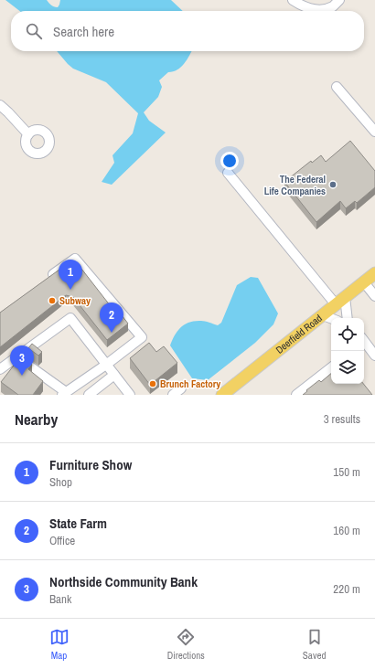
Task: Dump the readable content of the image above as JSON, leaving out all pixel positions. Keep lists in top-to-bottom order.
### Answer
{
  "streets": {
    "main road": ["Deerfield Road"]
  },
  "places": ["The Federal Life Companies", "Subway", "Brunch Factory"],
  "page": {
    "search": "Search here",
    "pins": ["1", "2", "3"],
    "heading": ["Nearby", "3 results"],
    "list": [
      {
        "mark": "1",
        "name": "Furniture Show",
        "note": "Shop",
        "value": "150 m"
      },
      {
        "mark": "2",
        "name": "State Farm",
        "note": "Office",
        "value": "160 m"
      },
      {
        "mark": "3",
        "name": "Northside Community Bank",
        "note": "Bank",
        "value": "220 m"
      }
    ],
    "nav": ["Map", "Directions", "Saved"]
  }
}
